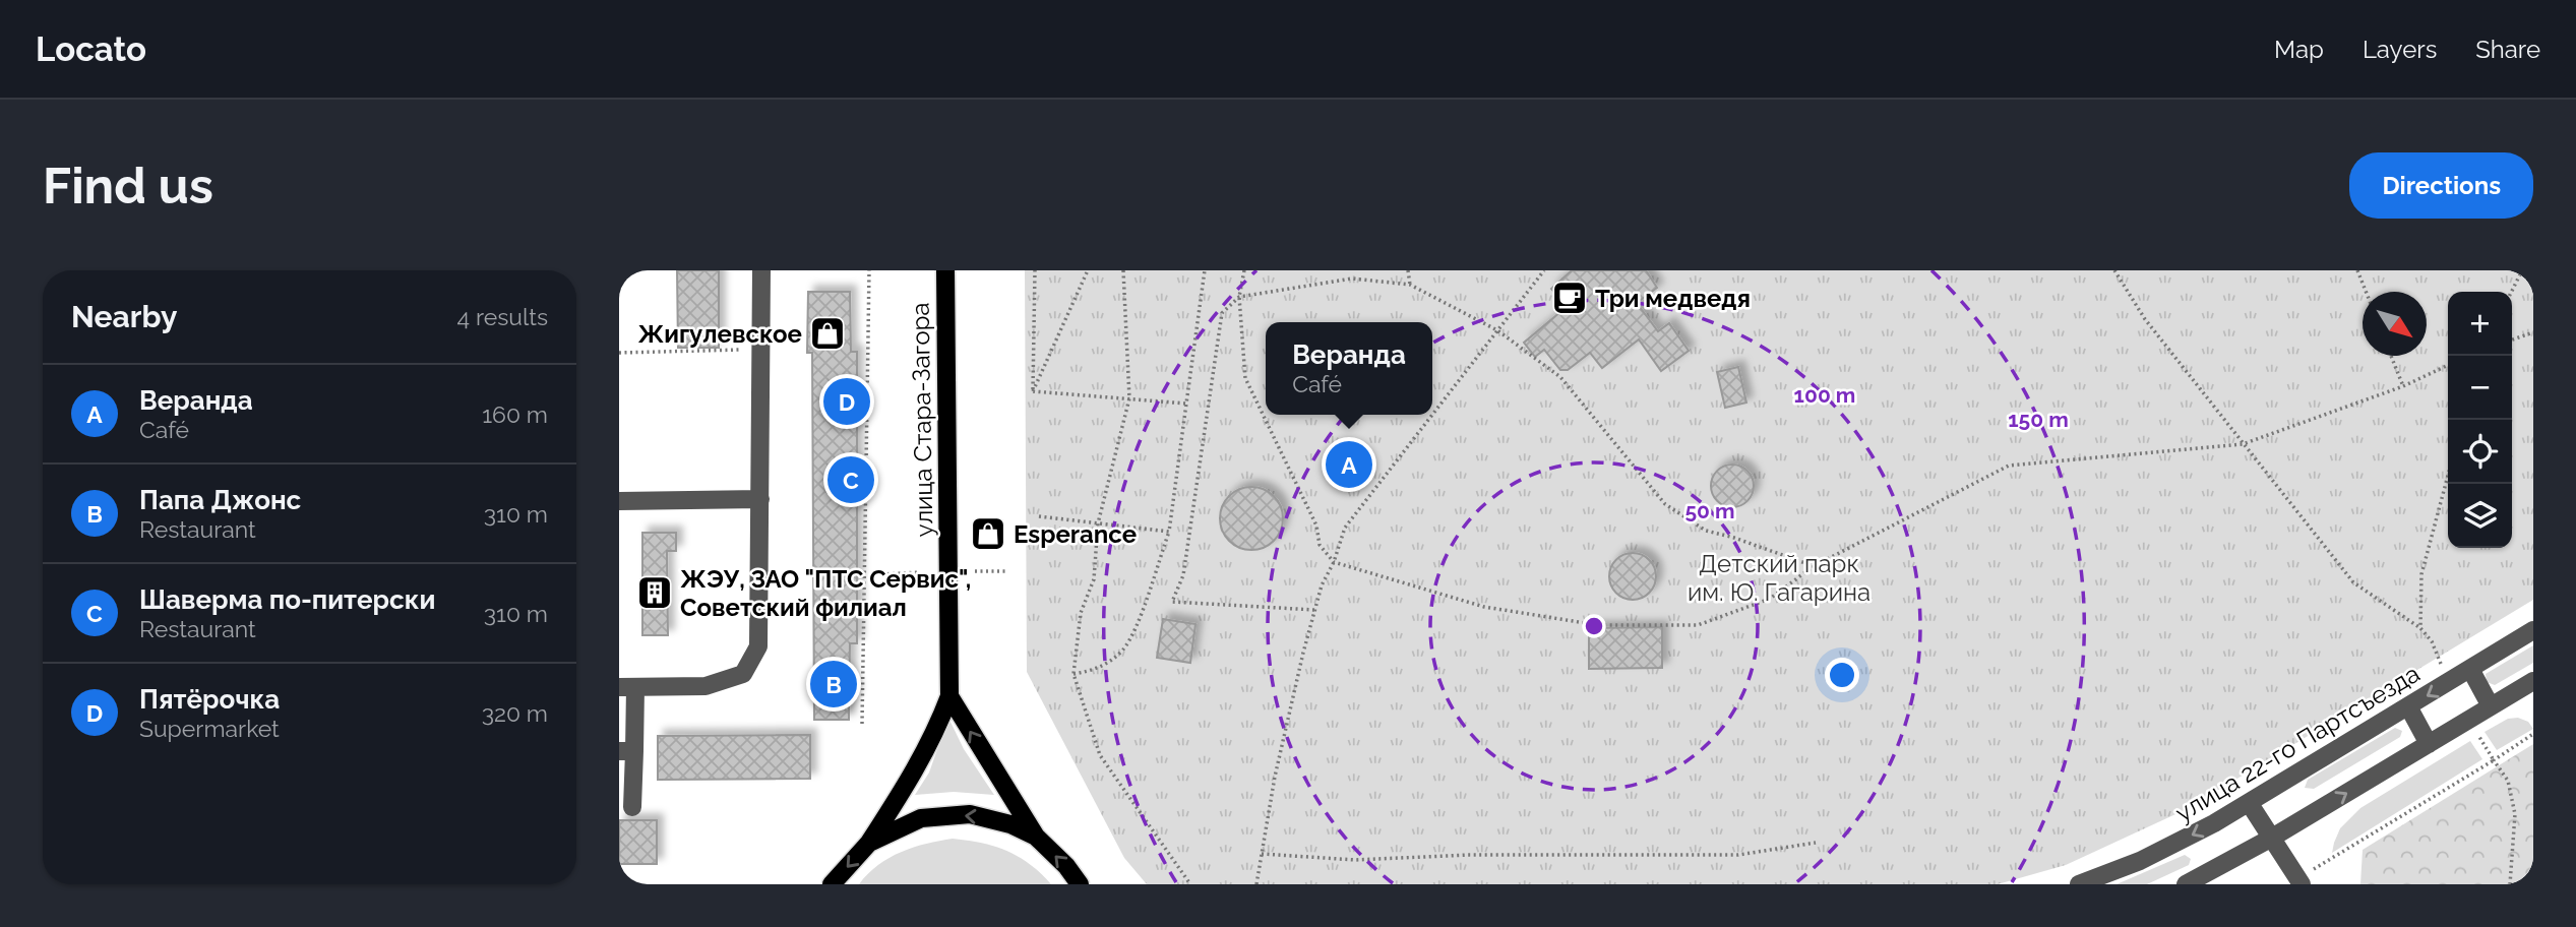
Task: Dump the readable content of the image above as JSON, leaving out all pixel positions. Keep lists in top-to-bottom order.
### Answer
{
  "streets": {
    "main road": ["улица Стара-Загора"],
    "street": ["улица 22-го Партсъезда"]
  },
  "parks": ["Детский парк им. Ю. Гагарина"],
  "places": {
    "cafe": ["Три медведя"],
    "shop": ["Жигулевское", "Esperance"],
    "building": ["ЖЭУ, ЗАО \"ПТС Сервис\", Советский филиал"]
  },
  "north": "bottom right",
  "page": {
    "header": "Locato",
    "nav": ["Map", "Layers", "Share"],
    "buttons": "Directions",
    "title": "Find us",
    "heading": ["Nearby", "4 results"],
    "map_buttons": ["+", "−"],
    "popup": ["Веранда", "Café"],
    "list": [
      {
        "mark": "A",
        "name": "Веранда",
        "note": "Café",
        "value": "160 m"
      },
      {
        "mark": "B",
        "name": "Папа Джонс",
        "note": "Restaurant",
        "value": "310 m"
      },
      {
        "mark": "C",
        "name": "Шаверма по-питерски",
        "note": "Restaurant",
        "value": "310 m"
      },
      {
        "mark": "D",
        "name": "Пятёрочка",
        "note": "Supermarket",
        "value": "320 m"
      }
    ],
    "pins": [
      "D",
      "A",
      "C",
      "B"
    ]
  },
  "rings": ["100 m", "150 m", "50 m"]
}
